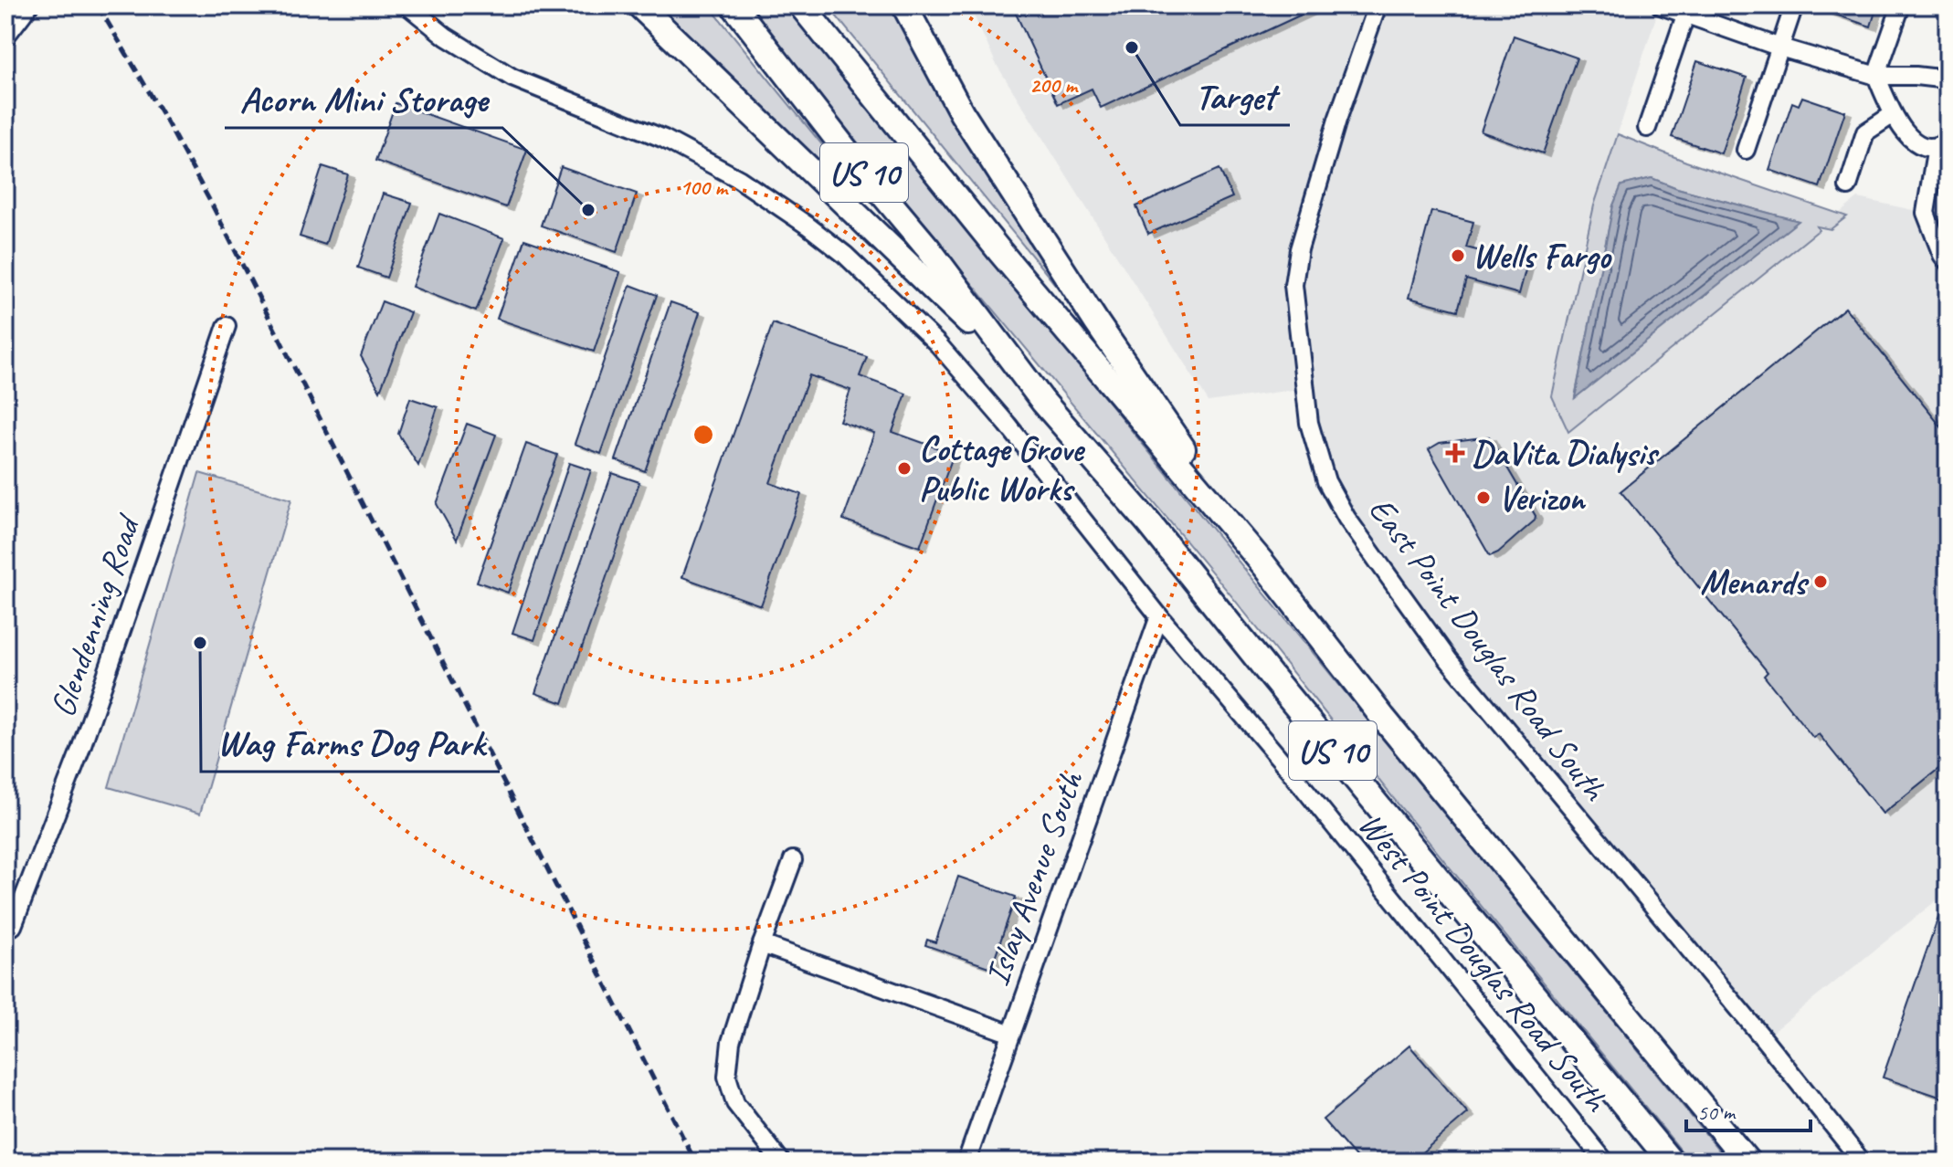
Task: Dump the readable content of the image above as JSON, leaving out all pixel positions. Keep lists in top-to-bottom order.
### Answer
{
  "streets": {
    "highway": ["US 10"],
    "street": [
      "Glendenning Road",
      "East Point Douglas Road South",
      "Islay Avenue South",
      "West Point Douglas Road South"
    ]
  },
  "crossings": [
    ["Islay Avenue South", "West Point Douglas Road South"]
  ],
  "places": {
    "other": [
      "Target",
      "Acorn Mini Storage",
      "Wells Fargo",
      "Cottage Grove Public Works",
      "Verizon",
      "Menards",
      "Wag Farms Dog Park"
    ],
    "health": ["DaVita Dialysis"]
  },
  "scale_bar": "50 m",
  "rings": ["200 m", "100 m"]
}
